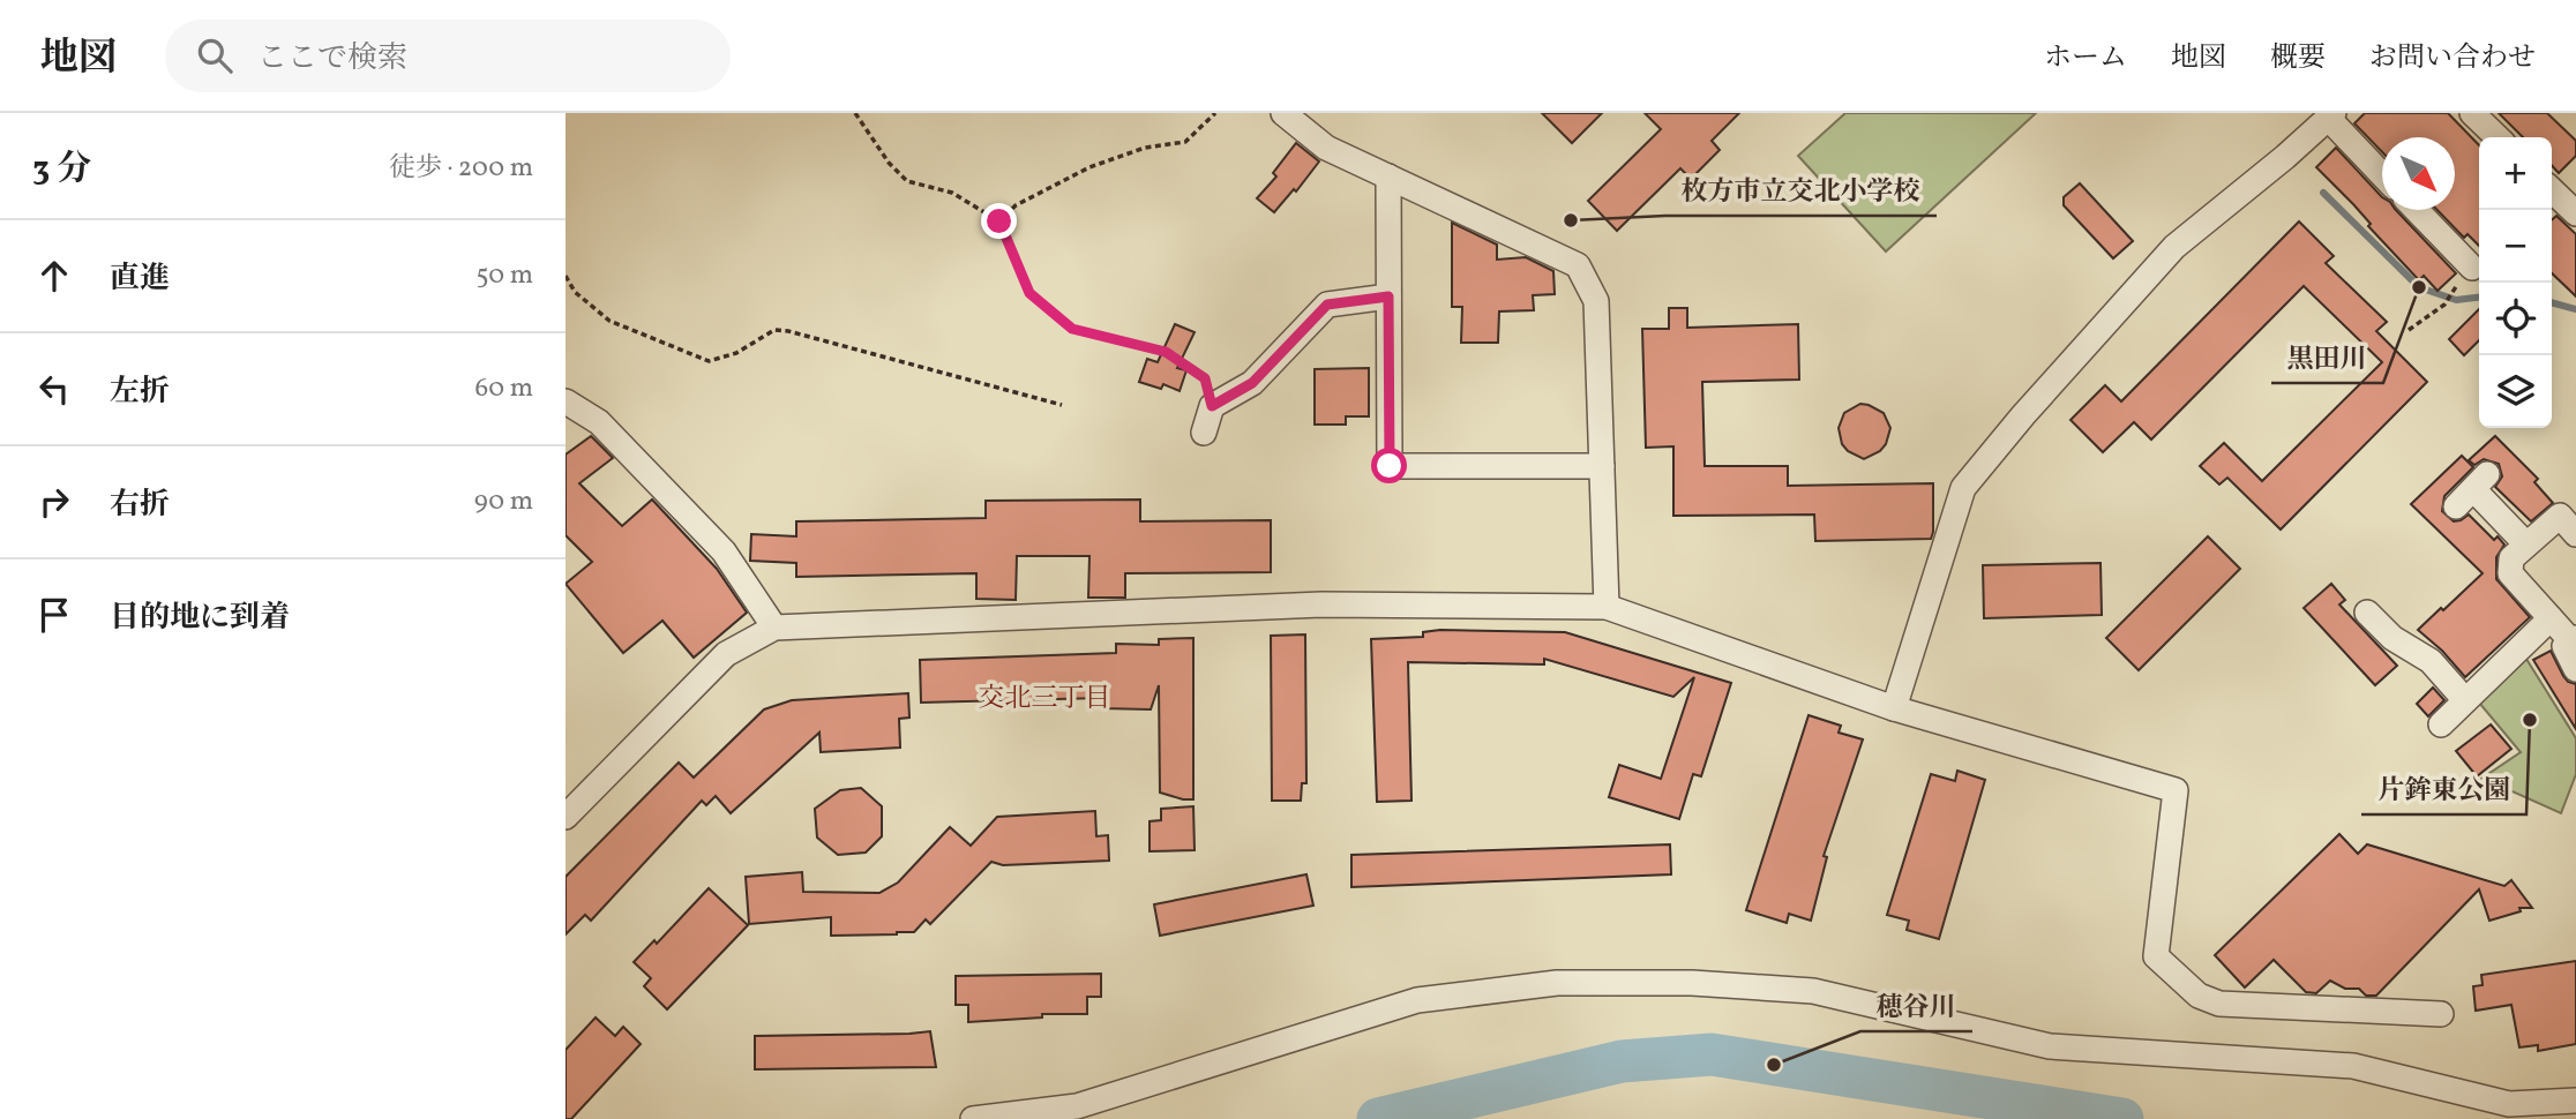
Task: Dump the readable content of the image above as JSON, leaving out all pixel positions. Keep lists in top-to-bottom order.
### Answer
{
  "districts": ["交北三丁目"],
  "places": [
    "枚方市立交北小学校",
    "黒田川",
    "片鉾東公園",
    "穂谷川"
  ],
  "north": "bottom right",
  "page": {
    "header": "地図",
    "search": "ここで検索",
    "nav": [
      "ホーム",
      "地図",
      "概要",
      "お問い合わせ"
    ],
    "heading": ["3 分", "徒歩 · 200 m"],
    "map_buttons": ["+", "−"],
    "list": [
      ["直進", "50 m"],
      ["左折", "60 m"],
      ["右折", "90 m"],
      "目的地に到着"
    ]
  }
}
